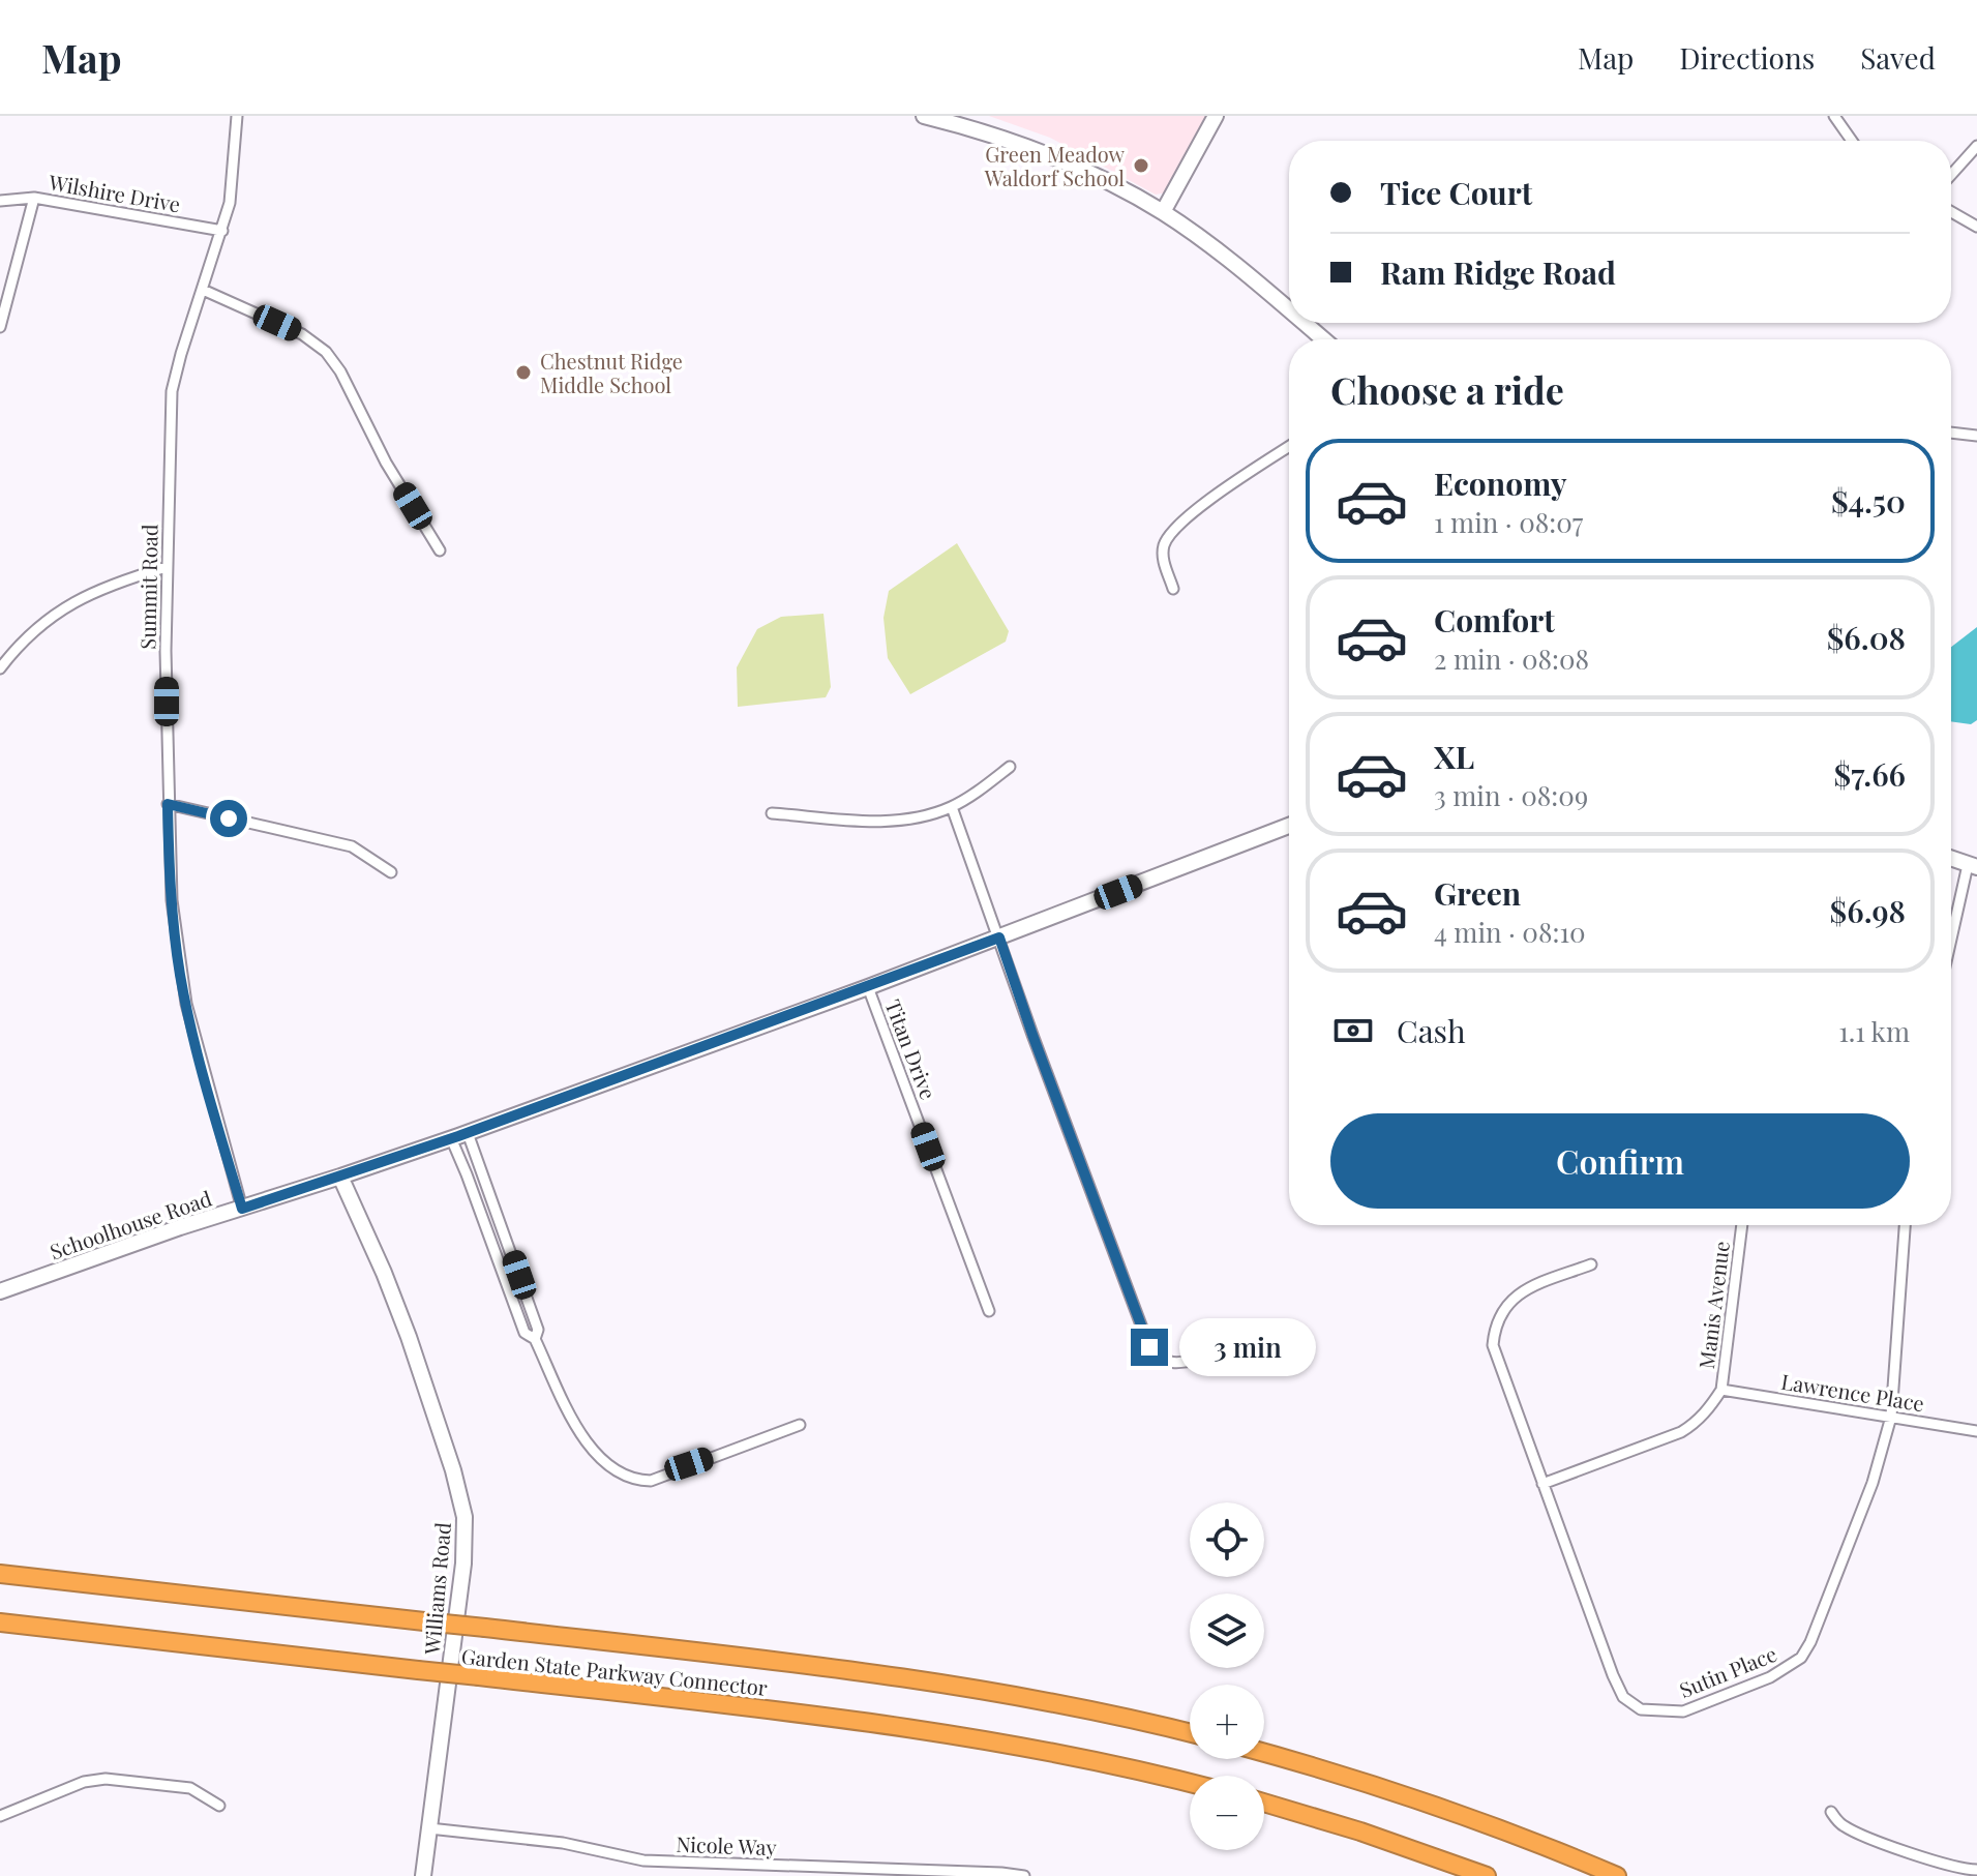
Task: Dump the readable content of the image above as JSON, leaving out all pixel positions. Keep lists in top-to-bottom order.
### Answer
{
  "streets": {
    "highway": ["Garden State Parkway Connector"],
    "street": [
      "Wilshire Drive",
      "Summit Road",
      "Titan Drive",
      "Schoolhouse Road",
      "Manis Avenue",
      "Lawrence Place",
      "Williams Road",
      "Sutin Place",
      "Nicole Way"
    ]
  },
  "crossings": [
    ["Wilshire Drive", "Summit Road"],
    ["Summit Road", "Schoolhouse Road"],
    ["Titan Drive", "Schoolhouse Road"],
    ["Schoolhouse Road", "Williams Road"],
    ["Manis Avenue", "Lawrence Place"],
    ["Manis Avenue", "Sutin Place"],
    ["Lawrence Place", "Sutin Place"],
    ["Williams Road", "Nicole Way"]
  ],
  "places": ["Green Meadow Waldorf School", "Chestnut Ridge Middle School"],
  "page": {
    "header": "Map",
    "nav": ["Map", "Directions", "Saved"],
    "banner": ["Tice Court", "Ram Ridge Road"],
    "heading": "Choose a ride",
    "list": [
      {
        "name": "Economy",
        "note": "1 min · 08:07",
        "value": "$4.50"
      },
      {
        "name": "Comfort",
        "note": "2 min · 08:08",
        "value": "$6.08"
      },
      {
        "name": "XL",
        "note": "3 min · 08:09",
        "value": "$7.66"
      },
      {
        "name": "Green",
        "note": "4 min · 08:10",
        "value": "$6.98"
      }
    ],
    "pay": ["Cash", "1.1 km"],
    "buttons": "Confirm",
    "bubble": "3 min",
    "map_buttons": ["+", "−"]
  }
}
